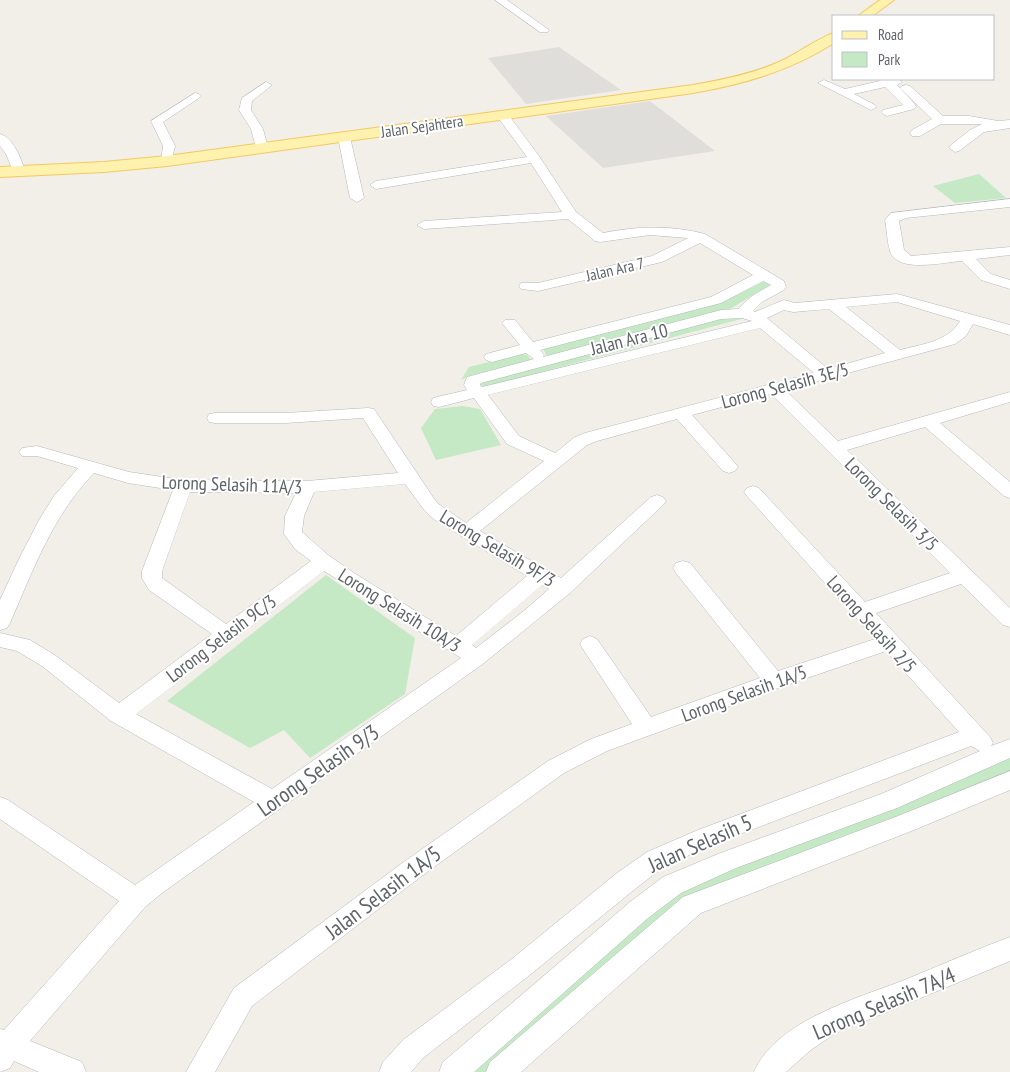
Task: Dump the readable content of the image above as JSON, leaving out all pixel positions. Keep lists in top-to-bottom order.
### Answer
{
  "streets": {
    "main road": ["Jalan Sejahtera"],
    "street": [
      "Jalan Ara 7",
      "Jalan Ara 10",
      "Lorong Selasih 3E/5",
      "Lorong Selasih 11A/3",
      "Lorong Selasih 3/5",
      "Lorong Selasih 9F/3",
      "Lorong Selasih 10A/3",
      "Lorong Selasih 2/5",
      "Lorong Selasih 9C/3",
      "Lorong Selasih 1A/5",
      "Lorong Selasih 9/3",
      "Jalan Selasih 5",
      "Jalan Selasih 1A/5",
      "Lorong Selasih 7A/4"
    ]
  },
  "crossings": [
    ["Lorong Selasih 3E/5", "Lorong Selasih 3/5"],
    ["Lorong Selasih 3E/5", "Lorong Selasih 9F/3"],
    ["Lorong Selasih 11A/3", "Lorong Selasih 9F/3"],
    ["Lorong Selasih 11A/3", "Lorong Selasih 10A/3"],
    ["Lorong Selasih 9F/3", "Lorong Selasih 9/3"],
    ["Lorong Selasih 10A/3", "Lorong Selasih 9C/3"],
    ["Lorong Selasih 10A/3", "Lorong Selasih 9/3"],
    ["Lorong Selasih 2/5", "Lorong Selasih 1A/5"],
    ["Lorong Selasih 2/5", "Jalan Selasih 5"],
    ["Lorong Selasih 1A/5", "Jalan Selasih 1A/5"]
  ],
  "legend": ["Road", "Park"]
}
